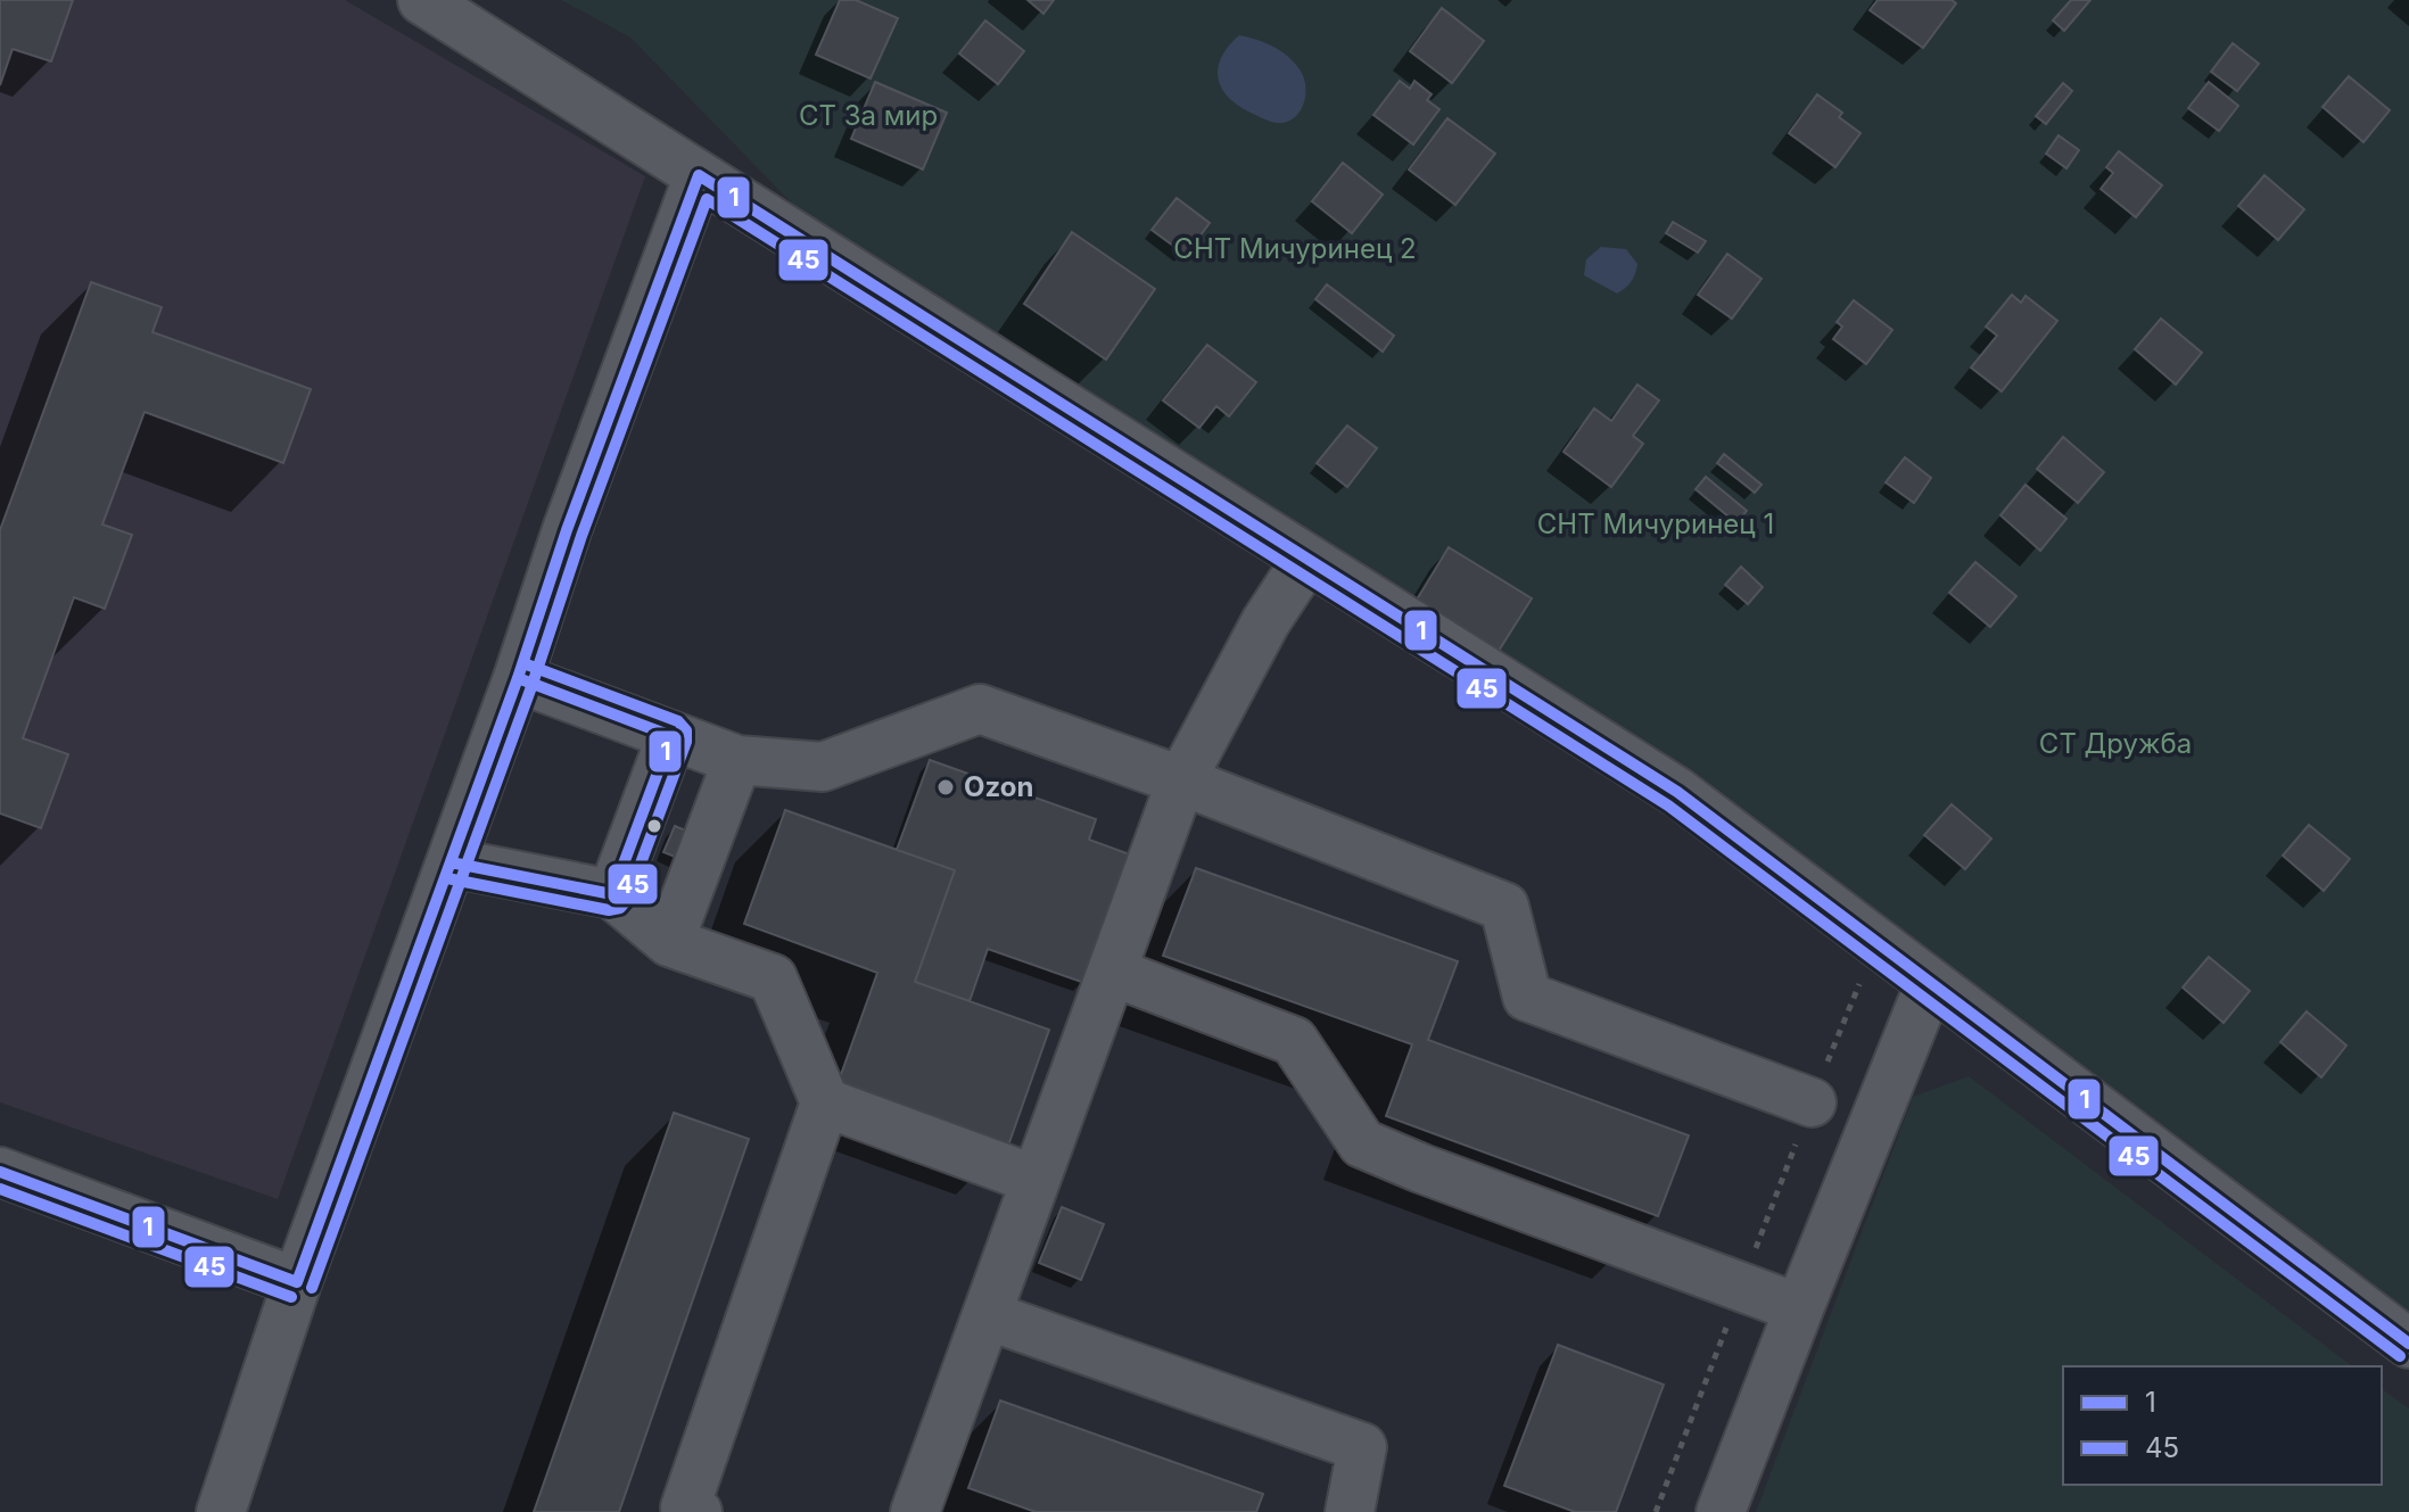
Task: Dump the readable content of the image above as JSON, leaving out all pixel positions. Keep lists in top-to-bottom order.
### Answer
{
  "parks": [
    "СТ За мир",
    "СНТ Мичуринец 2",
    "СНТ Мичуринец 1",
    "СТ Дружба"
  ],
  "places": ["Ozon"],
  "lines": ["transit line 1", "transit line 45"],
  "legend": ["1", "45"]
}
